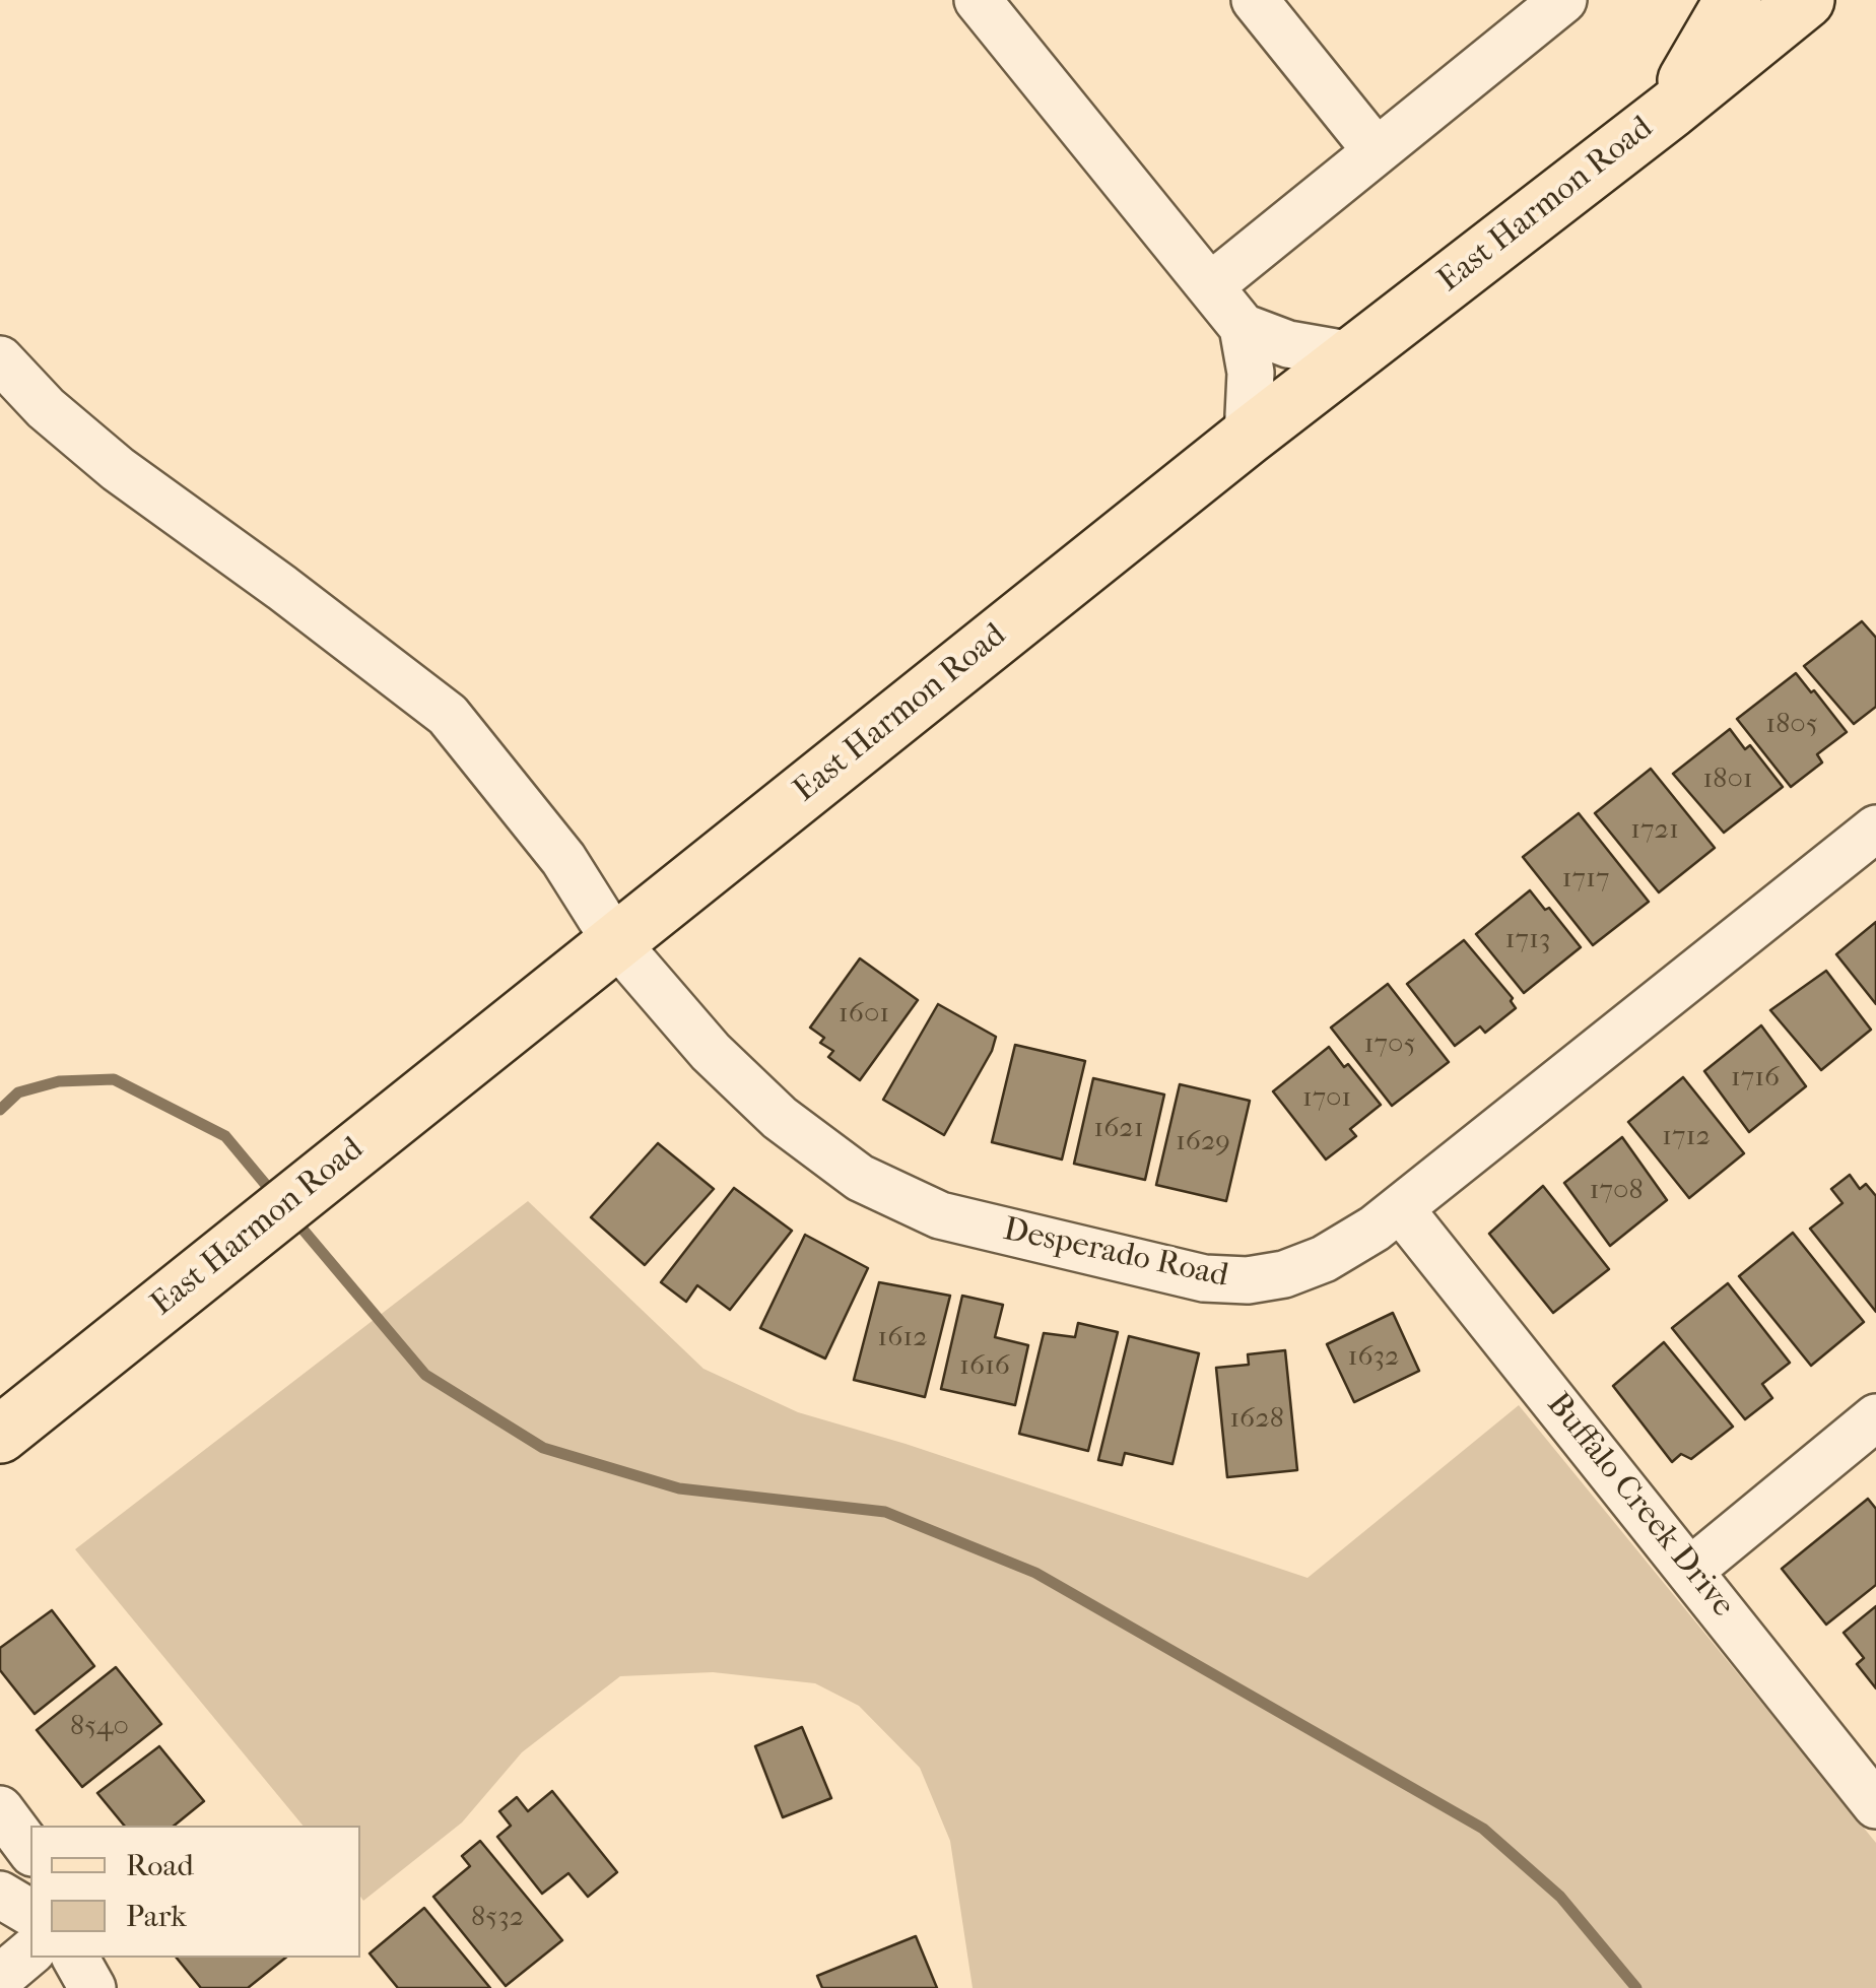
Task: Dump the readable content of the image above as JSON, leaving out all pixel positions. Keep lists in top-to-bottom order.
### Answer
{
  "streets": {
    "main road": ["East Harmon Road"],
    "street": ["Desperado Road", "Buffalo Creek Drive"]
  },
  "crossings": [
    ["East Harmon Road", "Desperado Road"],
    ["Desperado Road", "Buffalo Creek Drive"]
  ],
  "house_numbers": [
    "1805",
    "1801",
    "1721",
    "1717",
    "1713",
    "1601",
    "1705",
    "1716",
    "1701",
    "1621",
    "1712",
    "1629",
    "1708",
    "1612",
    "1632",
    "1616",
    "1628",
    "8540",
    "8532"
  ],
  "legend": ["Road", "Park"]
}
